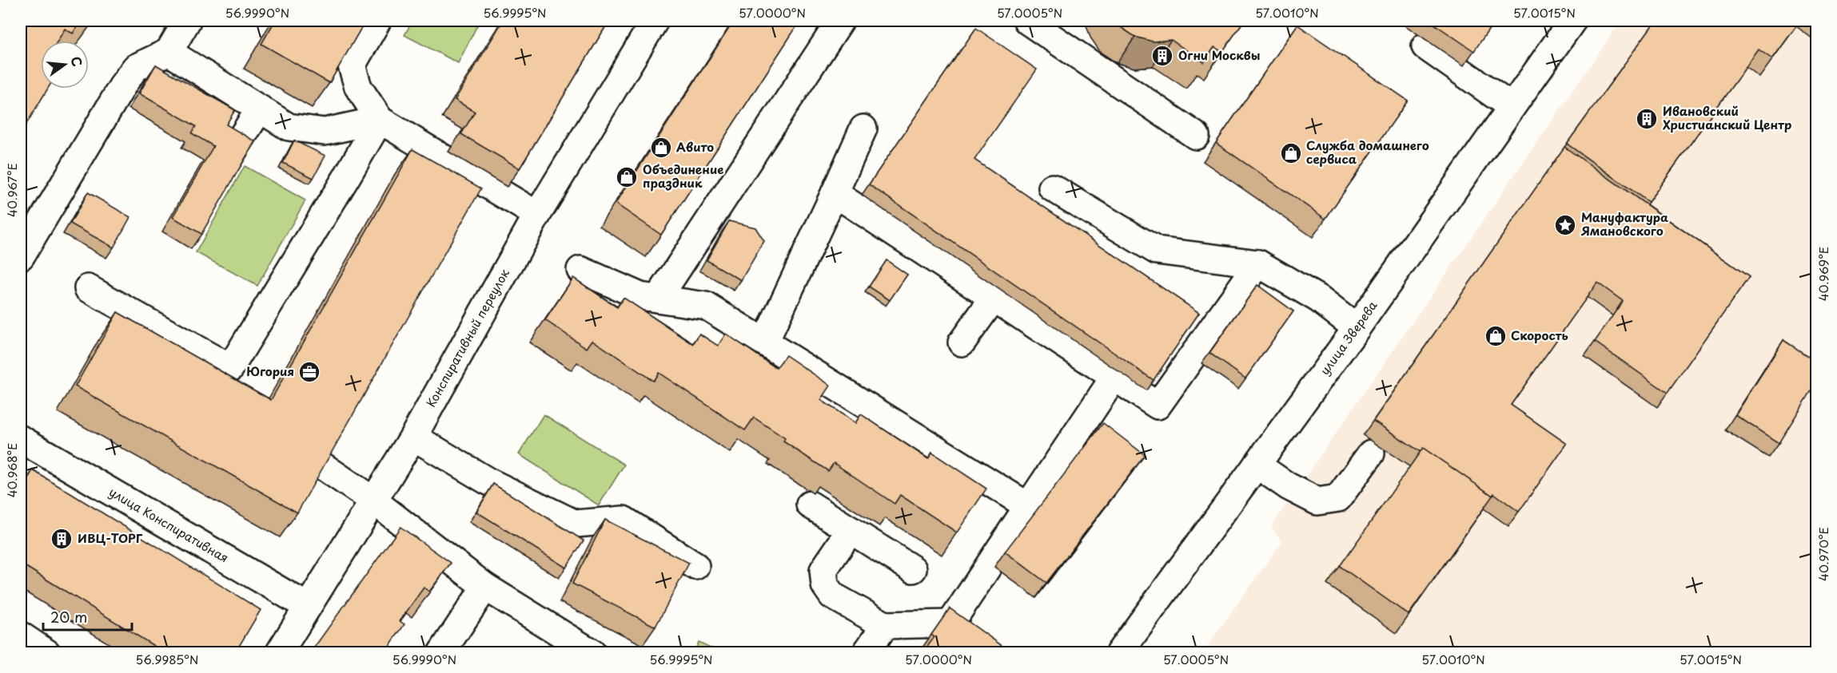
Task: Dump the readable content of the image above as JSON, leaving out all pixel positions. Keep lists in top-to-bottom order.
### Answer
{
  "streets": {
    "street": ["Конспиративный переулок", "улица Зверева", "улица Конспиративная"]
  },
  "crossings": [
    ["Конспиративный переулок", "улица Конспиративная"]
  ],
  "places": {
    "building": ["Огни Москвы", "Ивановский Христианский Центр", "ИВЦ-ТОРГ"],
    "shop": [
      "Авито",
      "Служба домашнего сервиса",
      "Объединение праздник",
      "Скорость"
    ],
    "place": ["Мануфактура Ямановского"],
    "office": ["Югория"]
  },
  "scale_bar": "20 m",
  "north": "right",
  "coordinates": [
    "56.9990°N",
    "56.9995°N",
    "57.0000°N",
    "57.0005°N",
    "57.0010°N",
    "57.0015°N",
    "40.967°E",
    "40.969°E",
    "40.968°E",
    "40.970°E",
    "56.9985°N"
  ]
}
